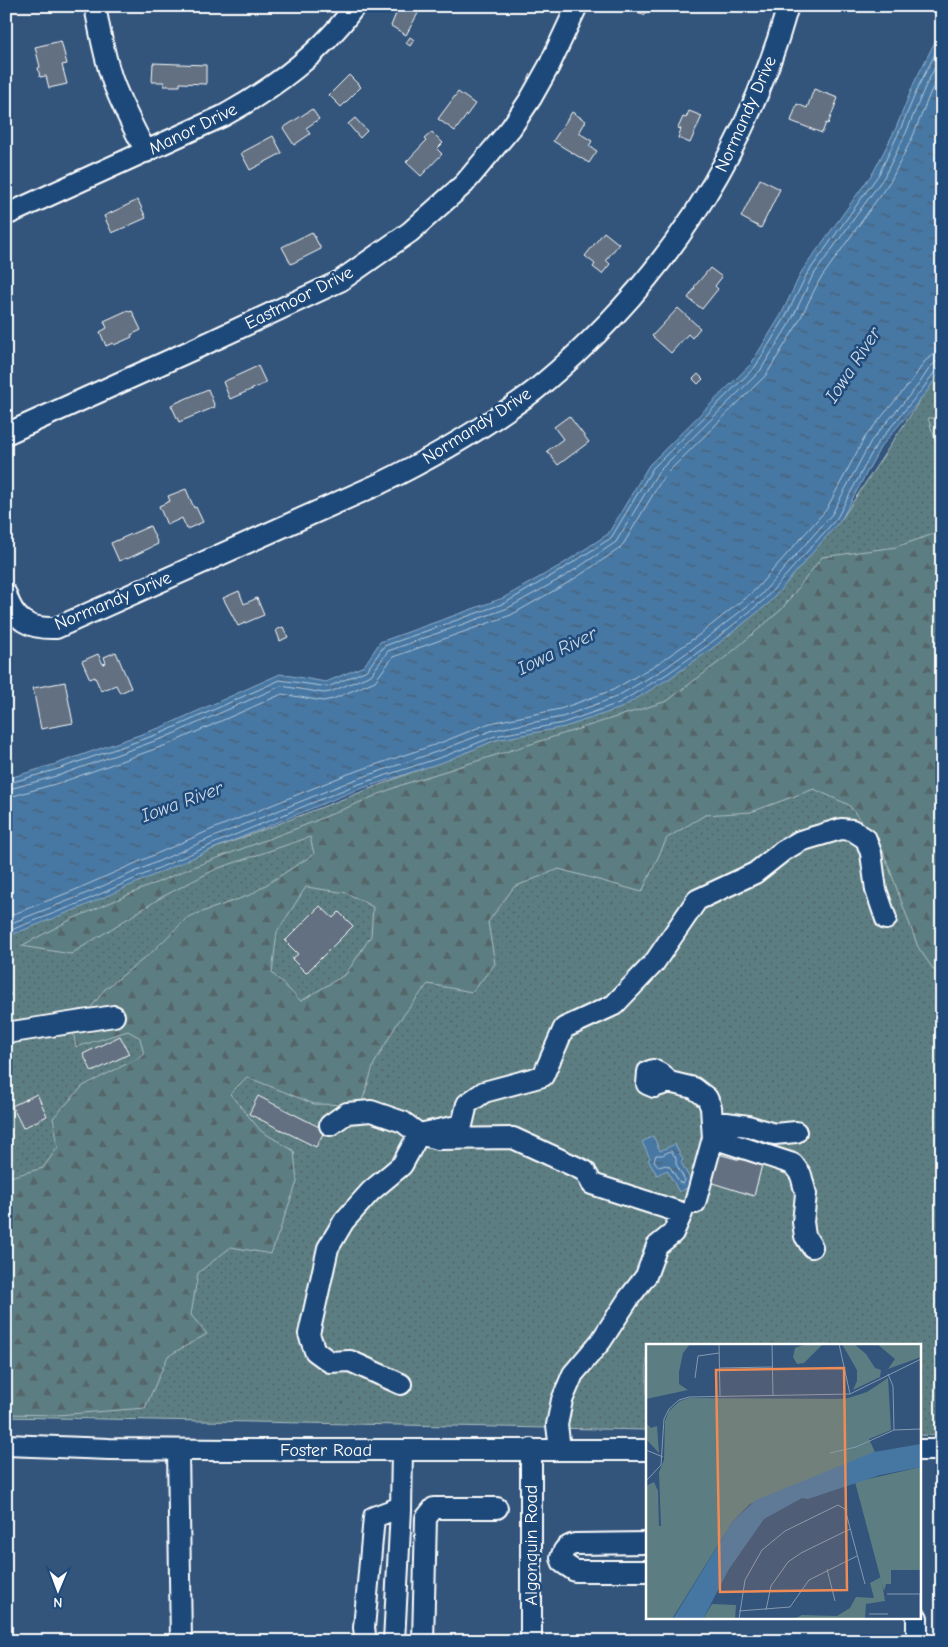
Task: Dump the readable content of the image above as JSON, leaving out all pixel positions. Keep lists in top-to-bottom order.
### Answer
{
  "streets": {
    "street": [
      "Normandy Drive",
      "Manor Drive",
      "Eastmoor Drive",
      "Foster Road",
      "Algonquin Road"
    ]
  },
  "crossings": [
    ["Foster Road", "Algonquin Road"]
  ],
  "water": ["Iowa River"],
  "north": "bottom"
}
